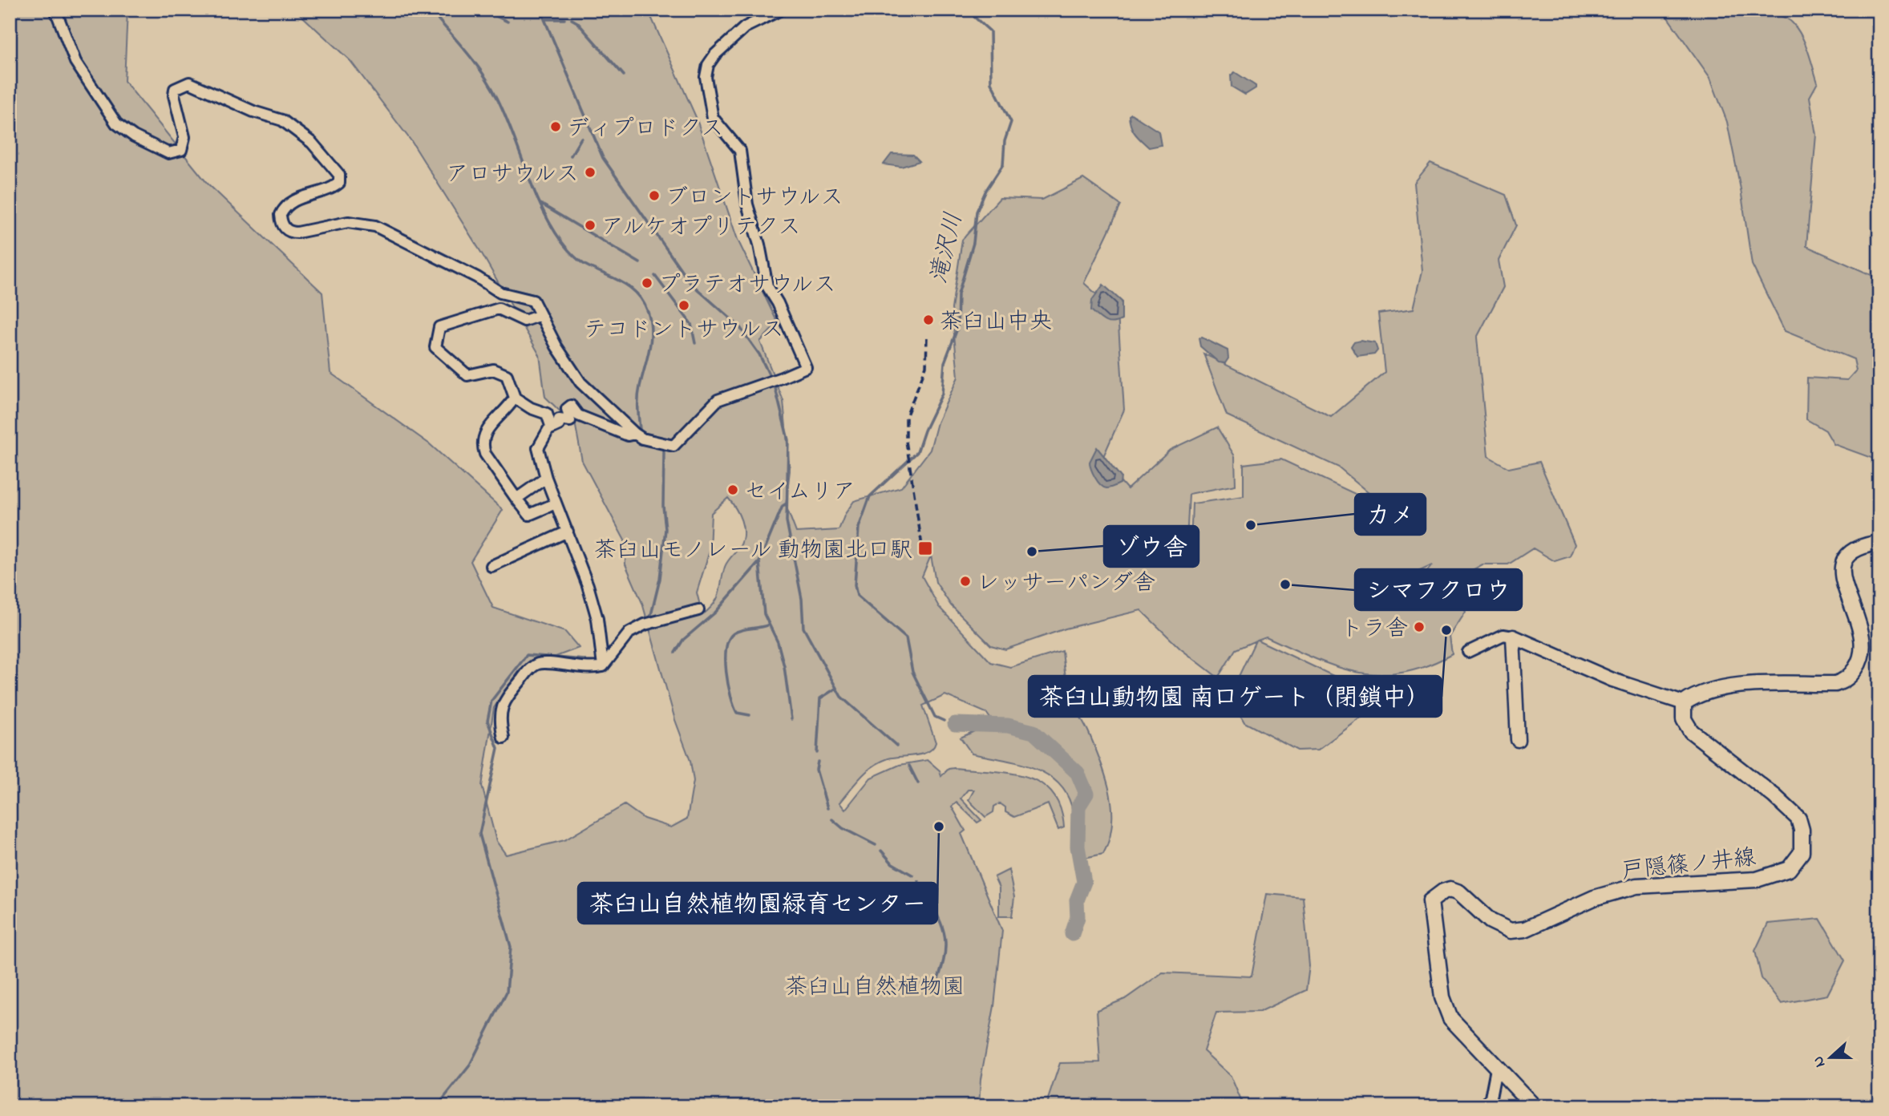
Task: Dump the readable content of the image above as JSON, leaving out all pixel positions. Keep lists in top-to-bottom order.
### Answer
{
  "streets": {
    "main road": ["戸隠篠ノ井線"]
  },
  "water": ["滝沢川"],
  "parks": ["茶臼山自然植物園"],
  "places": {
    "other": [
      "ディプロドクス",
      "アロサウルス",
      "ブロントサウルス",
      "アルケオプリテクス",
      "プラテオサウルス",
      "テコドントサウルス",
      "茶臼山中央",
      "セイムリア",
      "カメ",
      "ゾウ舎",
      "レッサーパンダ舎",
      "シマフクロウ",
      "トラ舎",
      "茶臼山動物園 南口ゲート（閉鎖中）",
      "茶臼山自然植物園緑育センター"
    ],
    "transit": ["茶臼山モノレール 動物園北口駅"]
  },
  "north": "left"
}
